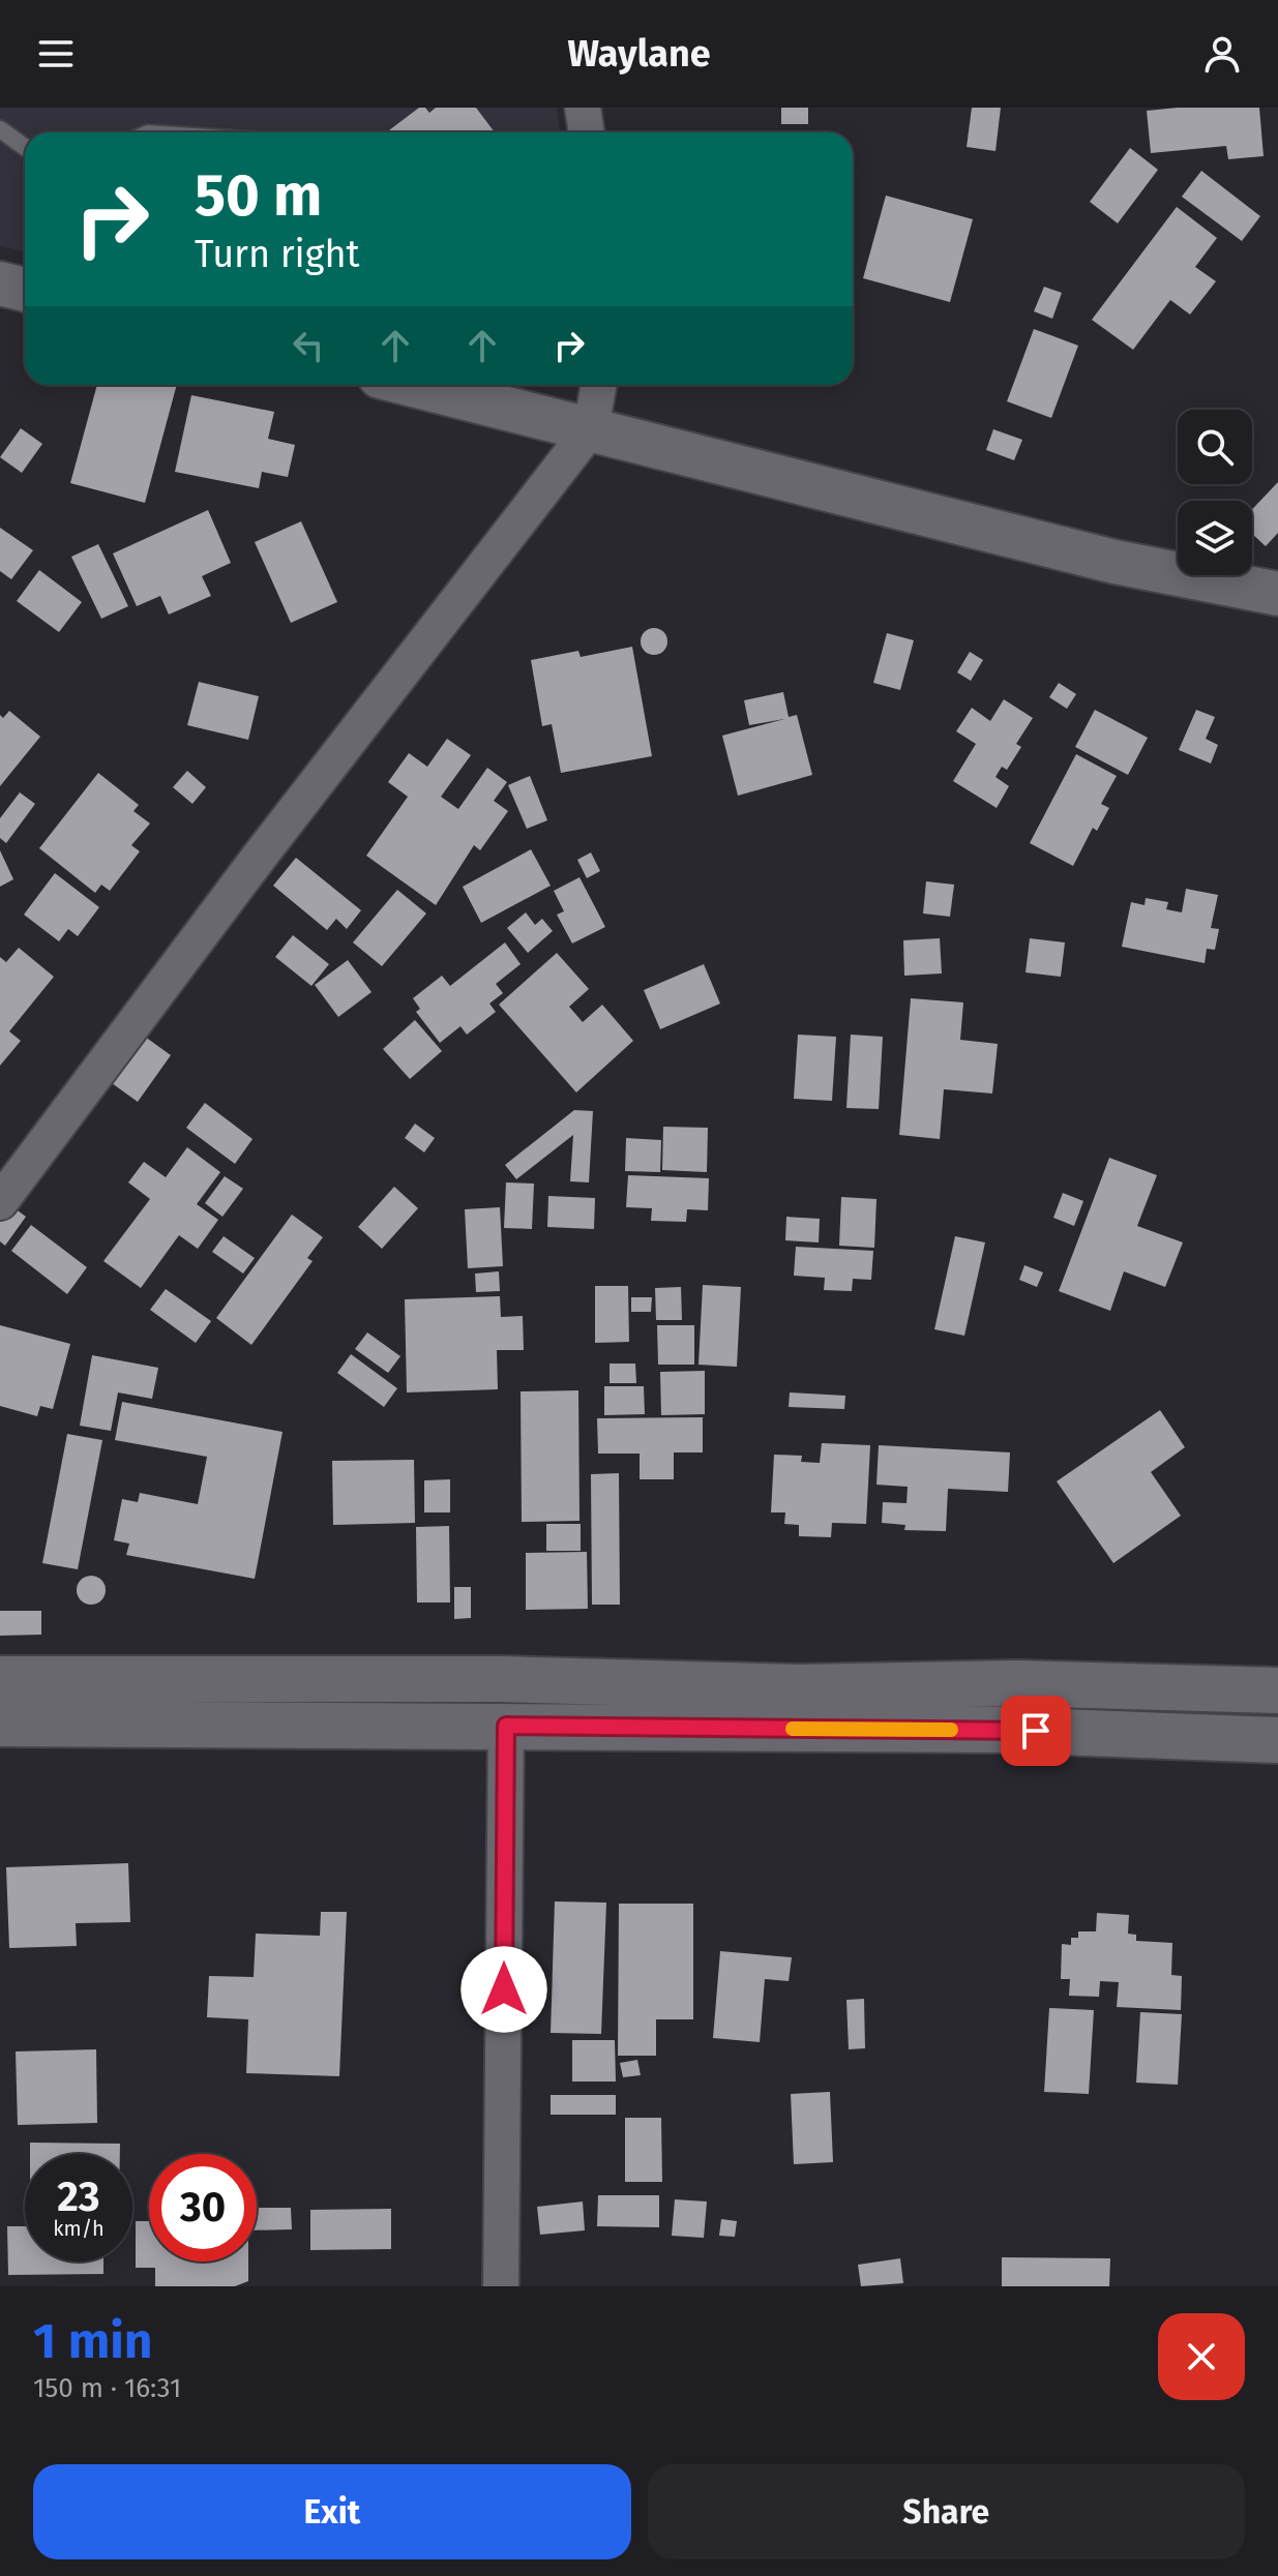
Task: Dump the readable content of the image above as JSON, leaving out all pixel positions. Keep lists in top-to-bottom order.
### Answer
{
  "page": {
    "header": "Waylane",
    "turn": ["50 m", "Turn right"],
    "speed": "23 km/h",
    "limit": "30",
    "heading": ["1 min", "150 m · 16:31"],
    "buttons": ["Exit", "Share"]
  }
}
